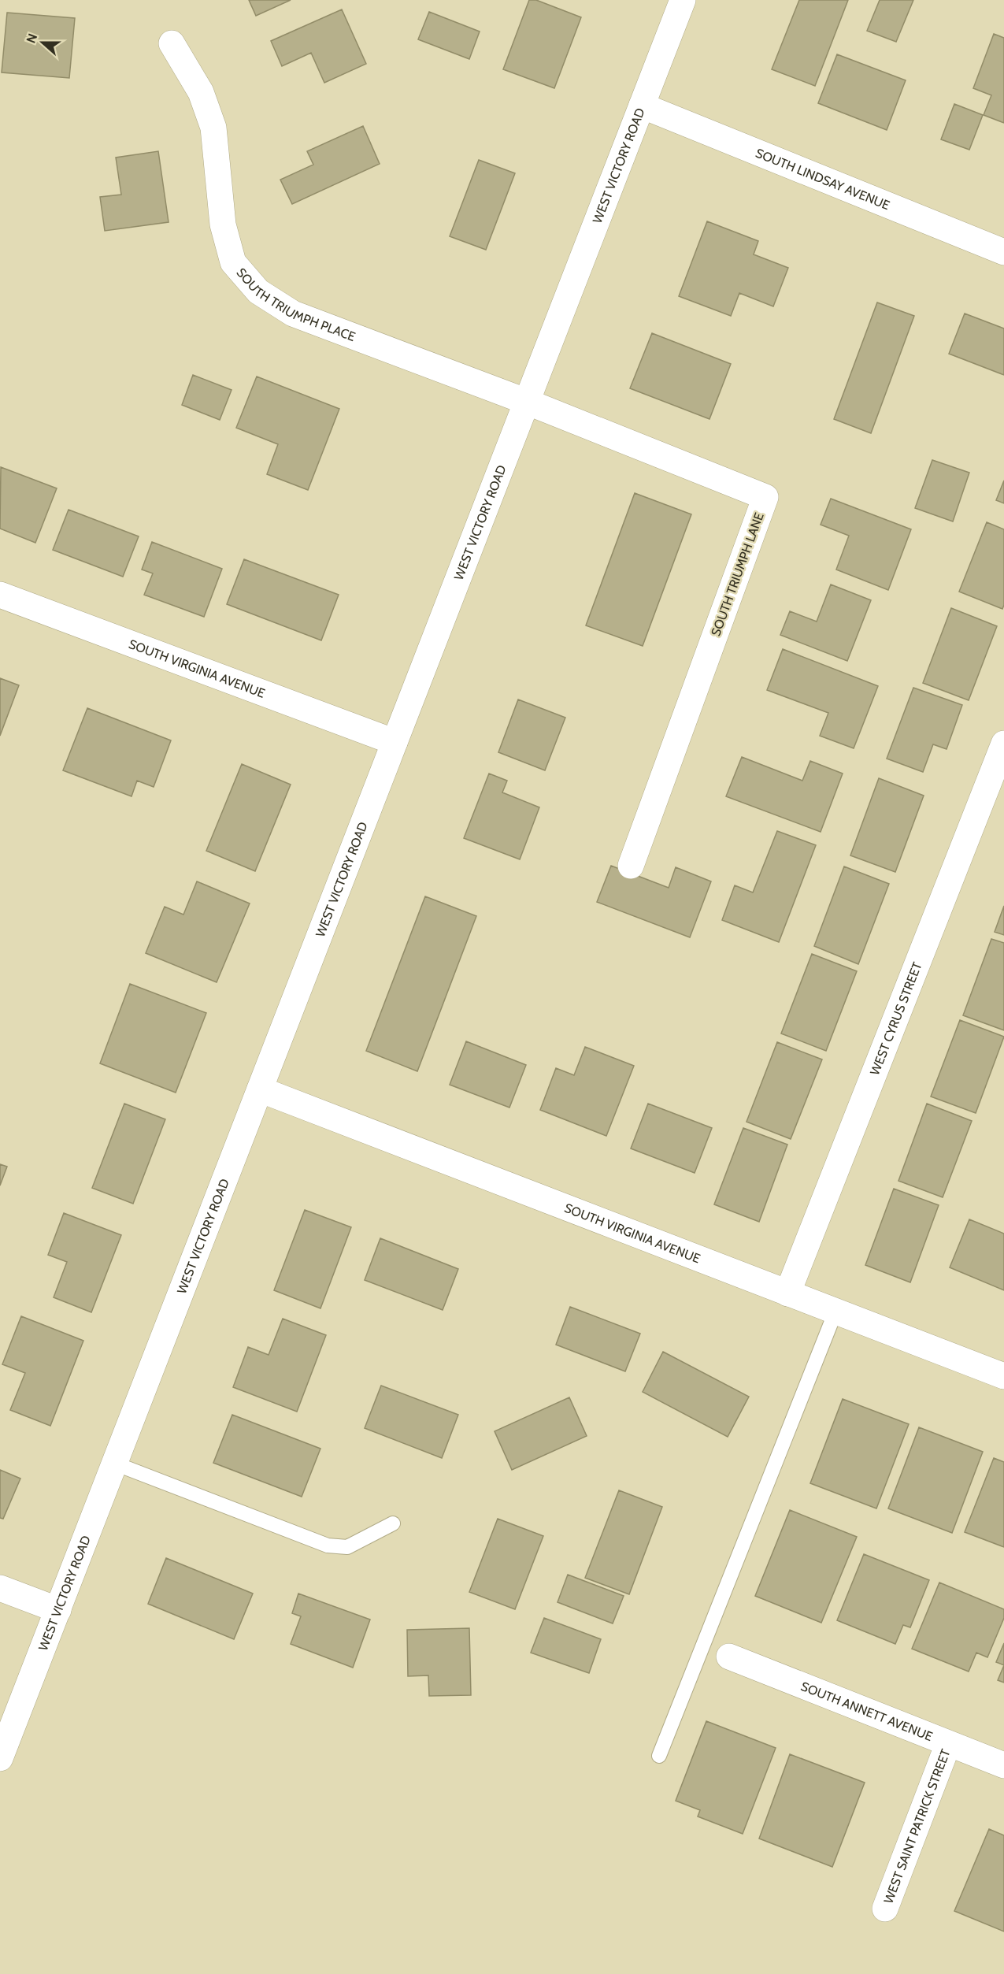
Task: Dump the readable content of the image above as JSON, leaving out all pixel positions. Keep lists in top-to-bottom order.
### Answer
{
  "streets": {
    "street": [
      "WEST VICTORY ROAD",
      "SOUTH LINDSAY AVENUE",
      "SOUTH TRIUMPH PLACE",
      "SOUTH TRIUMPH LANE",
      "SOUTH VIRGINIA AVENUE",
      "WEST CYRUS STREET",
      "SOUTH ANNETT AVENUE",
      "WEST SAINT PATRICK STREET"
    ]
  },
  "crossings": [
    ["WEST VICTORY ROAD", "SOUTH LINDSAY AVENUE"],
    ["WEST VICTORY ROAD", "SOUTH TRIUMPH PLACE"],
    ["WEST VICTORY ROAD", "SOUTH TRIUMPH LANE"],
    ["WEST VICTORY ROAD", "SOUTH VIRGINIA AVENUE"],
    ["SOUTH TRIUMPH PLACE", "SOUTH TRIUMPH LANE"],
    ["SOUTH VIRGINIA AVENUE", "WEST CYRUS STREET"],
    ["SOUTH ANNETT AVENUE", "WEST SAINT PATRICK STREET"]
  ],
  "north": "left"
}
